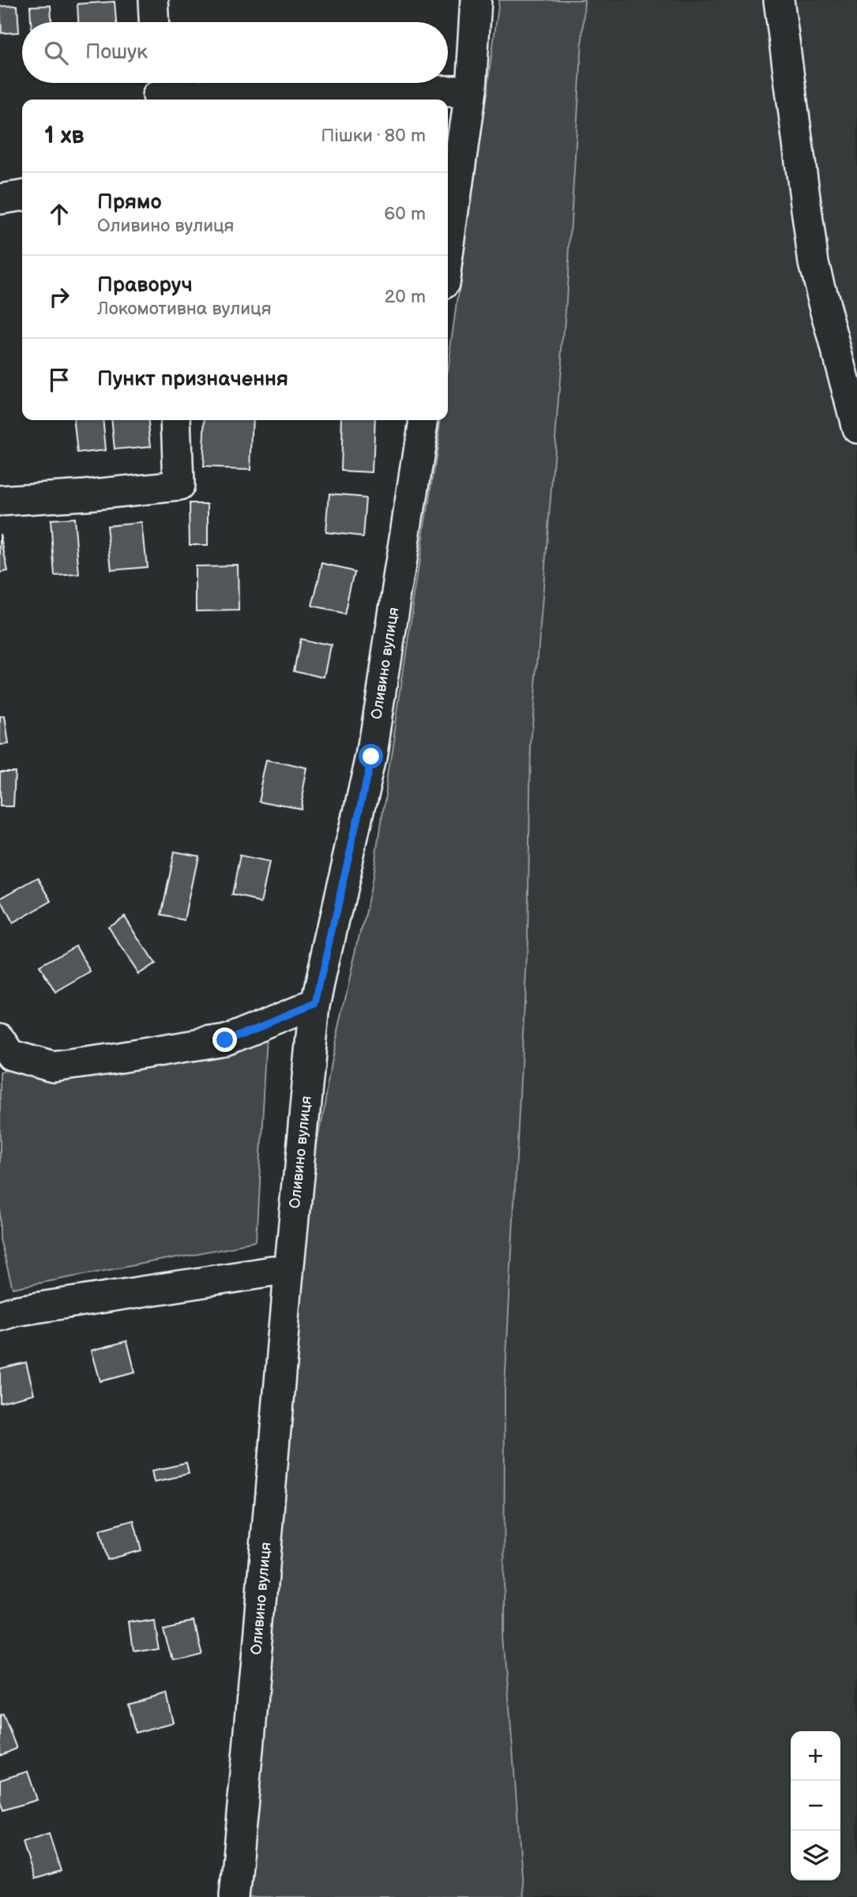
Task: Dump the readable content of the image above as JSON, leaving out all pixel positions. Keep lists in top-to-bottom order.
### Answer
{
  "streets": {
    "street": ["Оливино вулиця"]
  },
  "page": {
    "search": "Пошук",
    "heading": ["1 хв", "Пішки · 80 m"],
    "list": [
      ["Прямо", "Оливино вулиця", "60 m"],
      ["Праворуч", "Локомотивна вулиця", "20 m"],
      "Пункт призначення"
    ],
    "map_buttons": ["+", "−"]
  }
}
